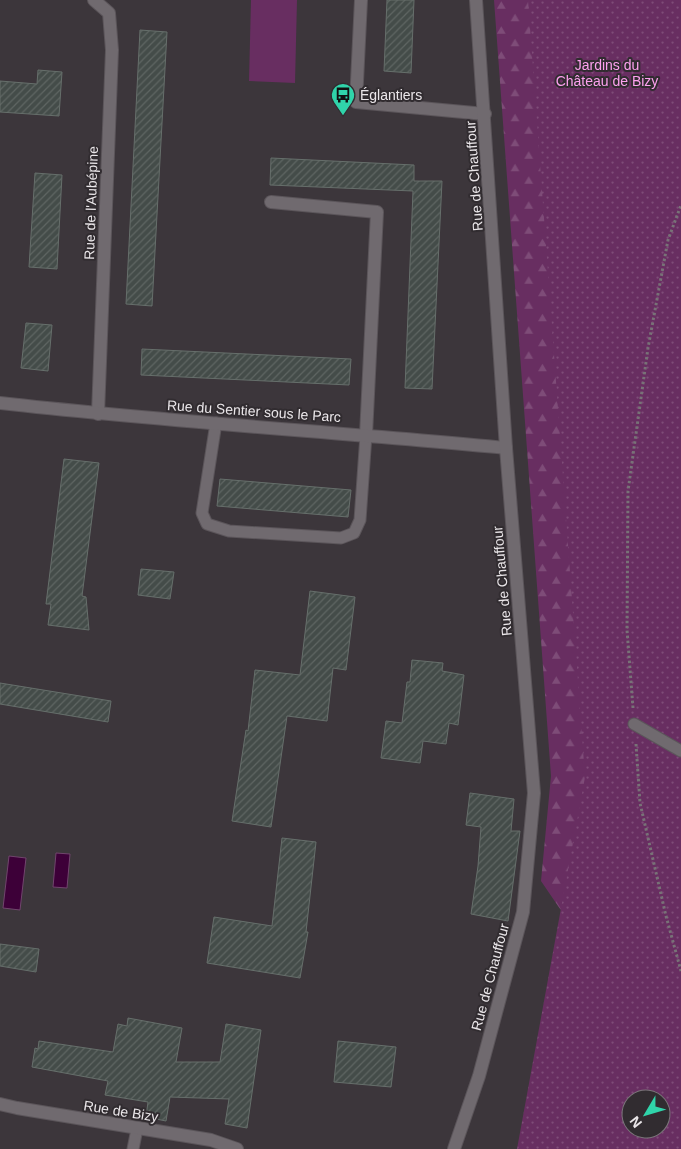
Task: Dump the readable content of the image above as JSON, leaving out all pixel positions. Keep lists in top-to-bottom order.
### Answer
{
  "streets": {
    "street": [
      "Rue de Chauffour",
      "Rue de l'Aubépine",
      "Rue du Sentier sous le Parc",
      "Rue de Bizy"
    ]
  },
  "crossings": [
    ["Rue de Chauffour", "Rue du Sentier sous le Parc"],
    ["Rue de l'Aubépine", "Rue du Sentier sous le Parc"]
  ],
  "parks": ["Jardins du Château de Bizy"],
  "places": {
    "bus stop": ["Églantiers"]
  },
  "north": "bottom left"
}
